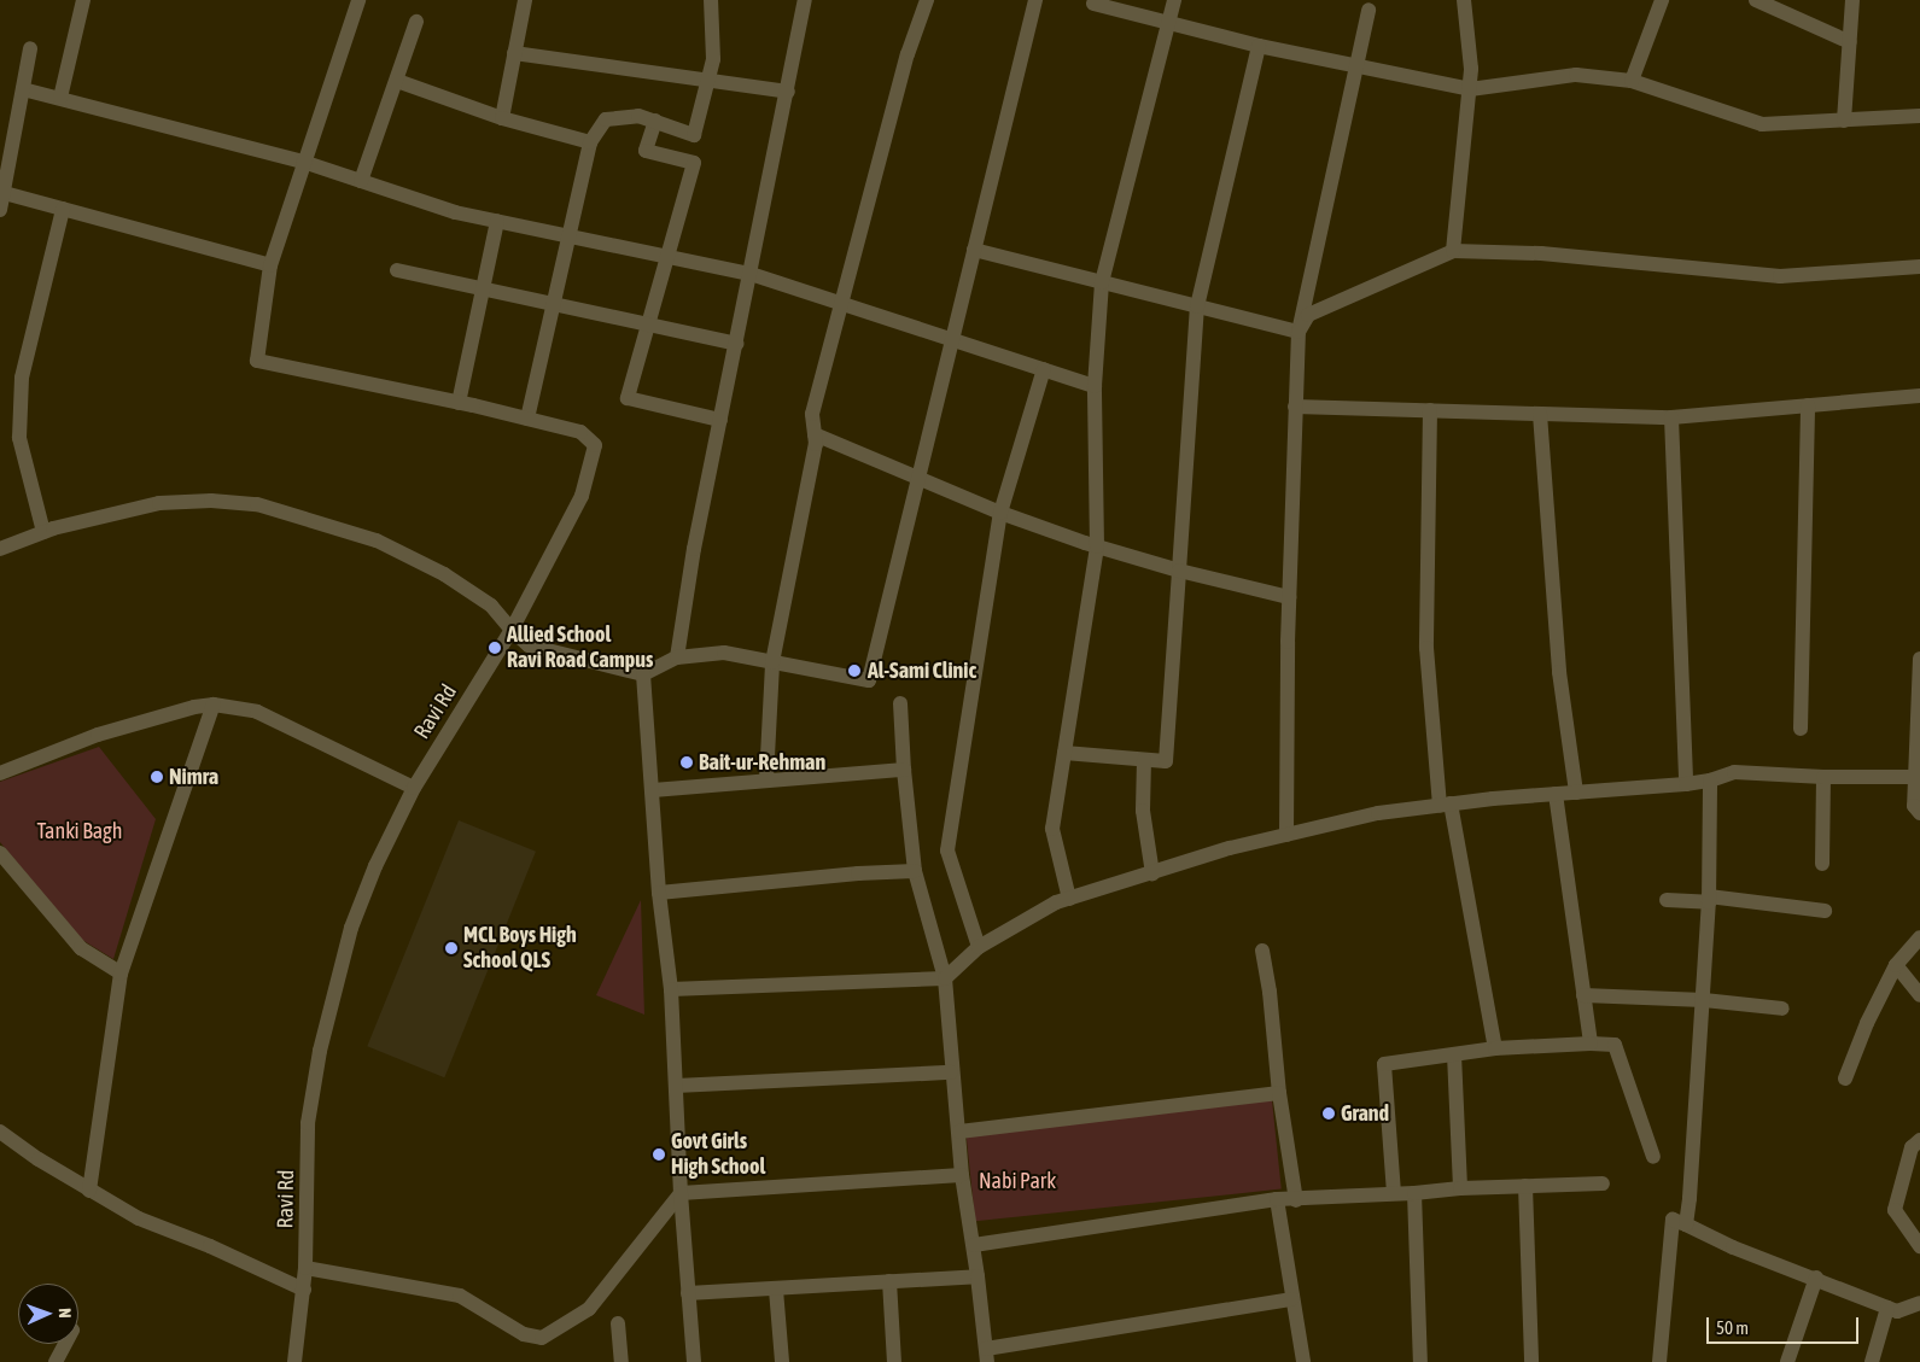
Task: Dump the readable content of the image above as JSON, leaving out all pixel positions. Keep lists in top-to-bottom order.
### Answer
{
  "streets": {
    "street": ["Ravi Rd"]
  },
  "parks": ["Tanki Bagh", "Nabi Park"],
  "places": [
    "Allied School Ravi Road Campus",
    "Al-Sami Clinic",
    "Bait-ur-Rehman",
    "Nimra",
    "MCL Boys High School QLS",
    "Grand",
    "Govt Girls High School"
  ],
  "scale_bar": "50 m",
  "north": "right"
}
